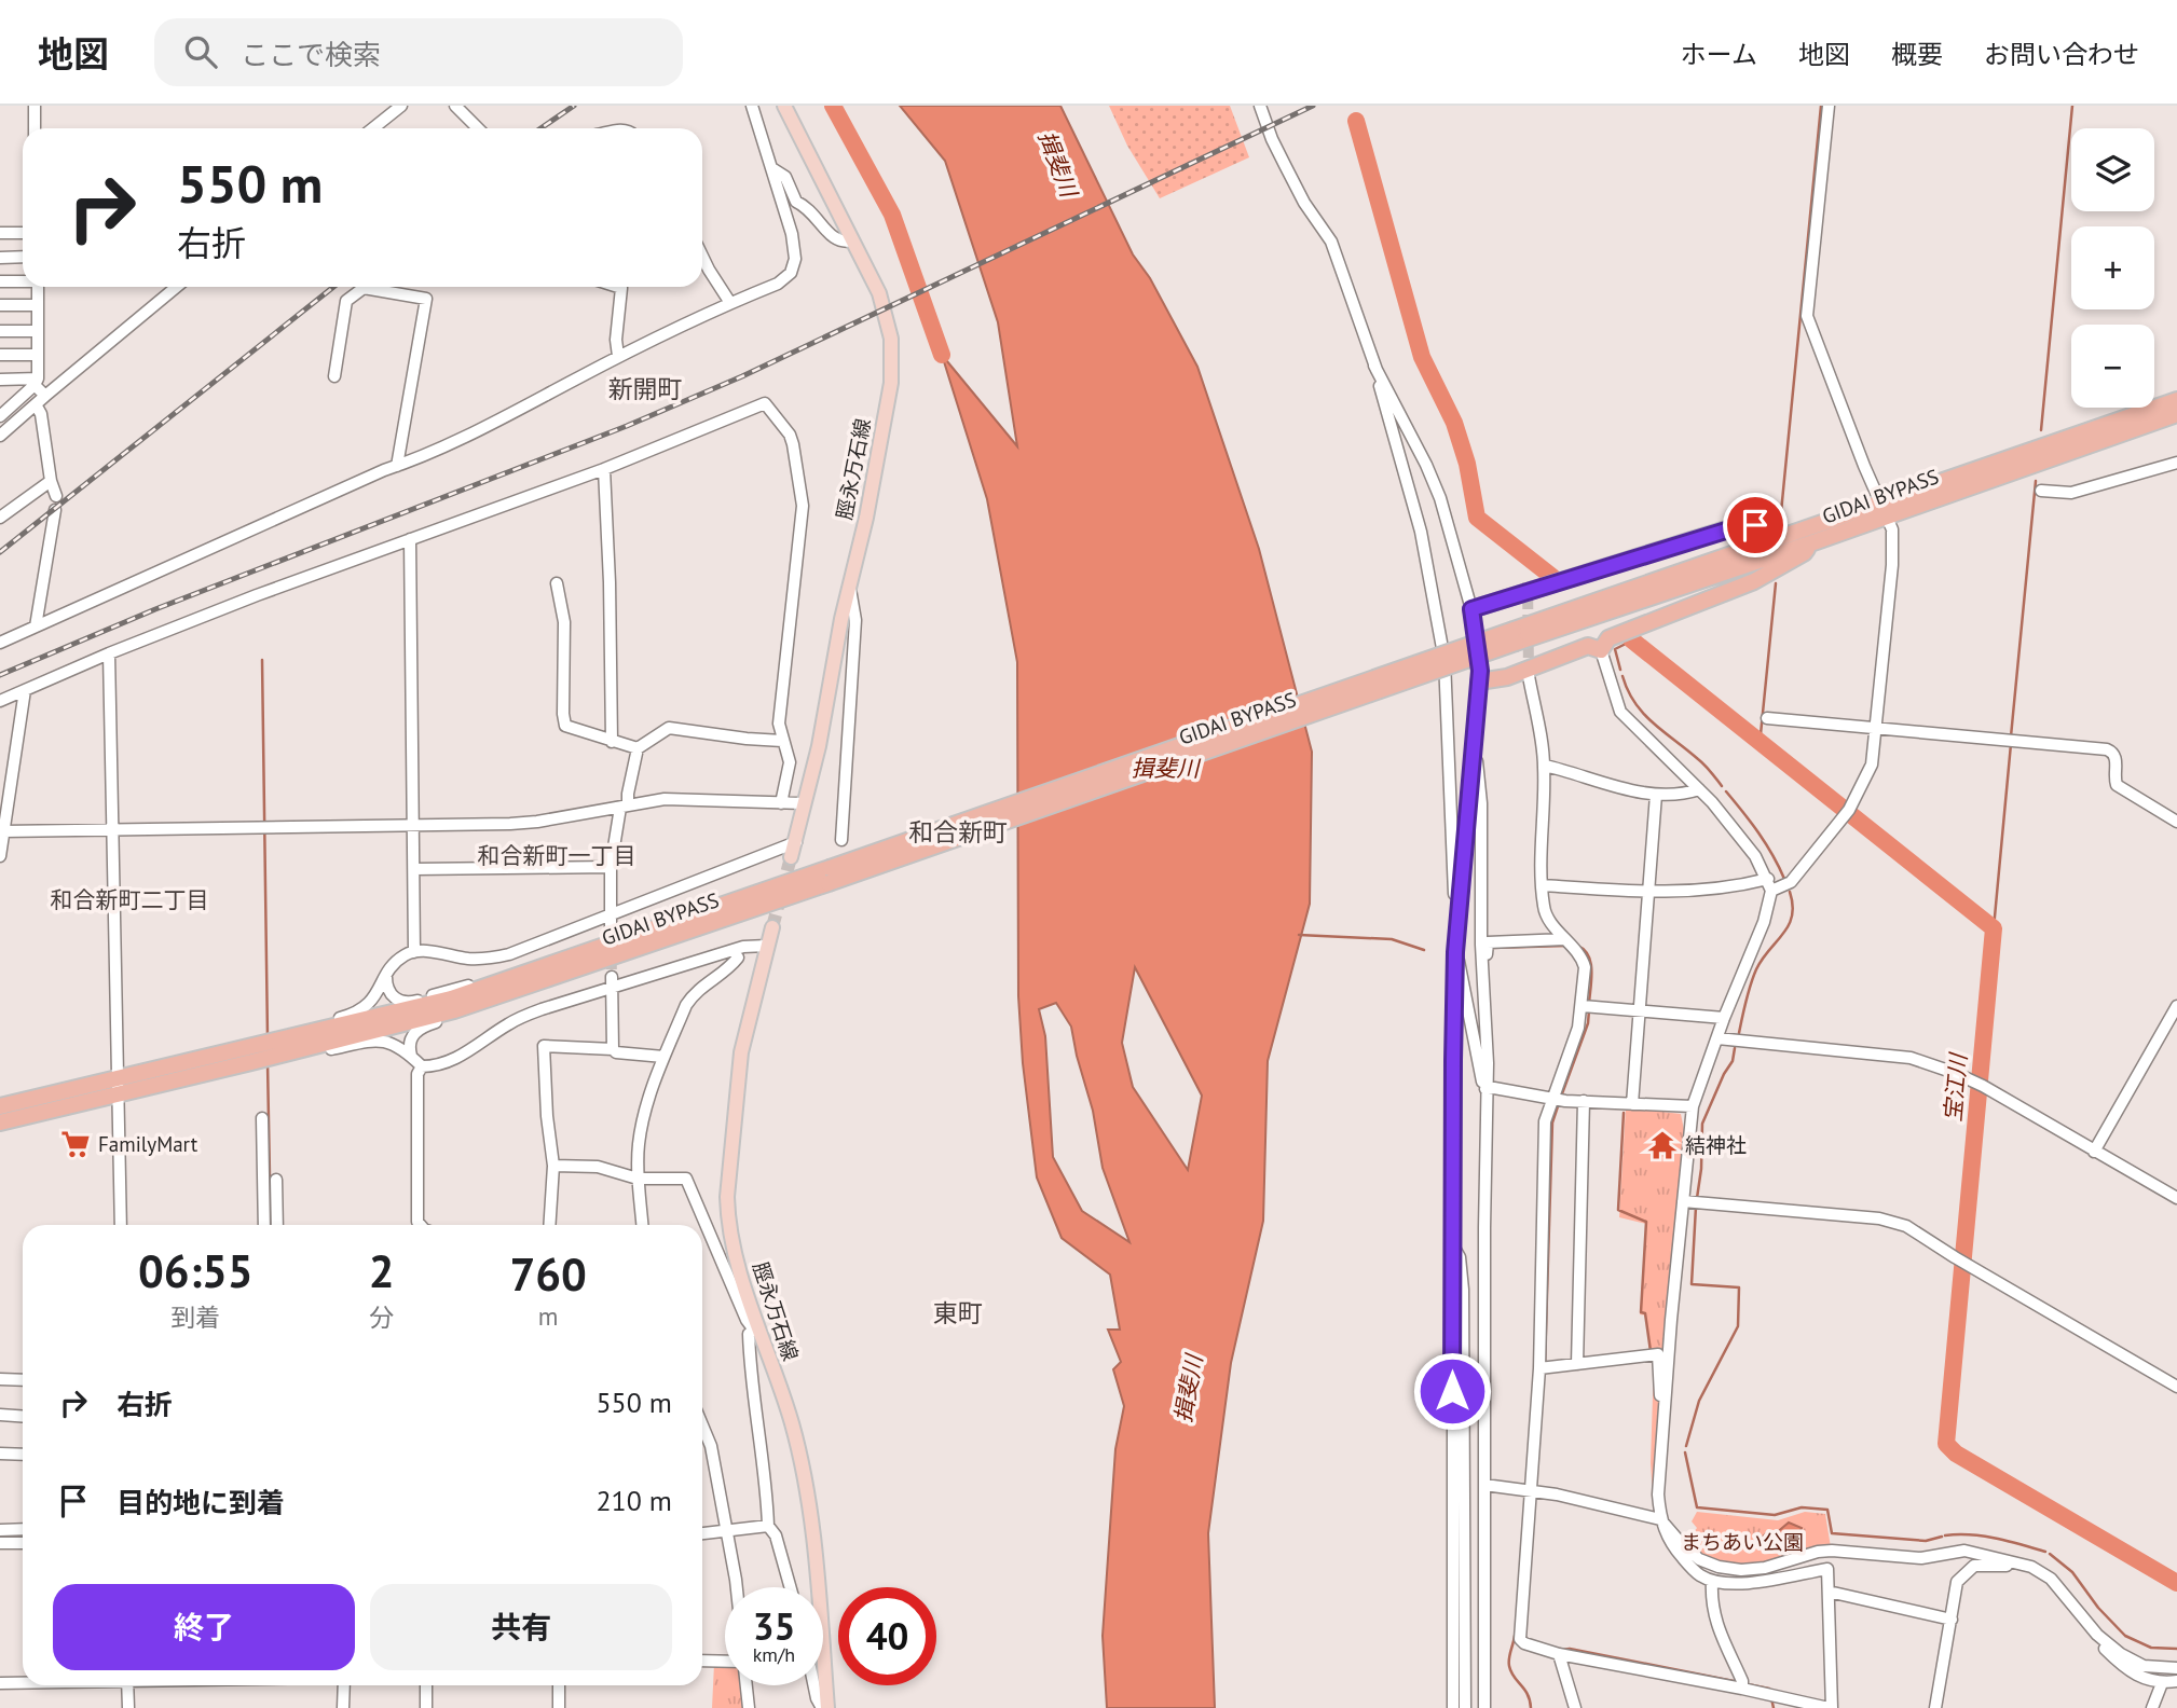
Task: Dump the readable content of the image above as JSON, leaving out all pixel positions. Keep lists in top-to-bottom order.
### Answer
{
  "streets": {
    "highway": ["GIDAI BYPASS"],
    "main road": ["脛永万石線"]
  },
  "districts": [
    "新開町",
    "和合新町",
    "和合新町一丁目",
    "和合新町二丁目",
    "東町"
  ],
  "water": ["揖斐川", "宝江川"],
  "parks": ["まちあい公園"],
  "places": {
    "supermarket": ["FamilyMart"],
    "temple": ["結神社"]
  },
  "page": {
    "header": "地図",
    "search": "ここで検索",
    "nav": [
      "ホーム",
      "地図",
      "概要",
      "お問い合わせ"
    ],
    "map_buttons": ["+", "−"],
    "turn": ["550 m", "右折"],
    "eta": [
      "06:55",
      "到着",
      "2",
      "分",
      "760",
      "m"
    ],
    "list": [
      {
        "name": "右折",
        "value": "550 m"
      },
      {
        "name": "目的地に到着",
        "value": "210 m"
      }
    ],
    "buttons": ["終了", "共有"],
    "speed": "35 km/h",
    "limit": "40"
  }
}
